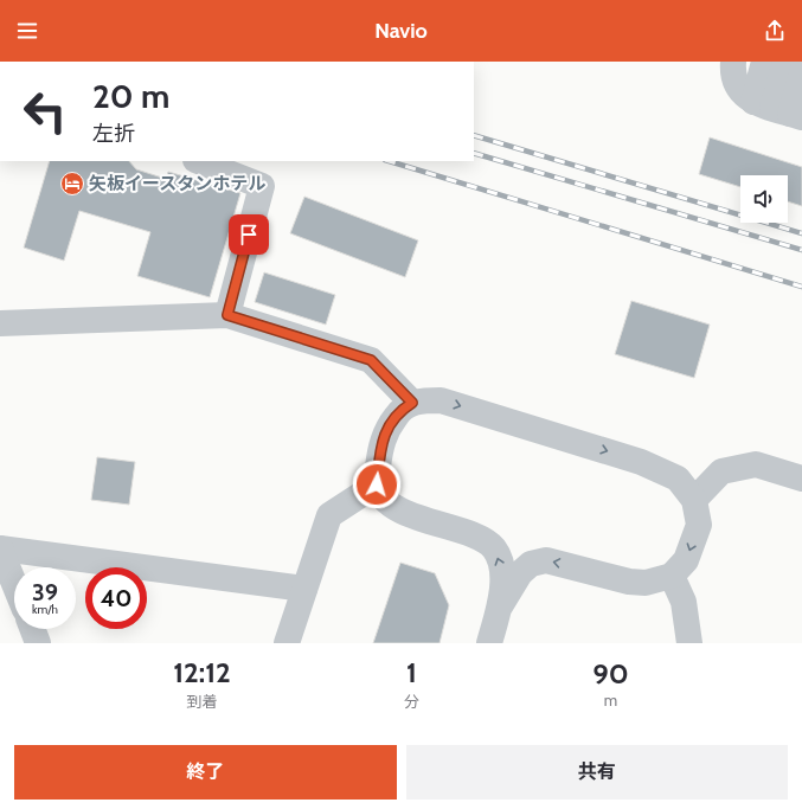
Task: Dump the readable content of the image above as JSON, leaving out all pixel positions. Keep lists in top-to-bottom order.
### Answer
{
  "places": {
    "hotel": ["矢板イースタンホテル"]
  },
  "page": {
    "header": "Navio",
    "turn": ["20 m", "左折"],
    "speed": "39 km/h",
    "limit": "40",
    "eta": [
      "12:12",
      "到着",
      "1",
      "分",
      "90",
      "m"
    ],
    "buttons": ["終了", "共有"]
  }
}
